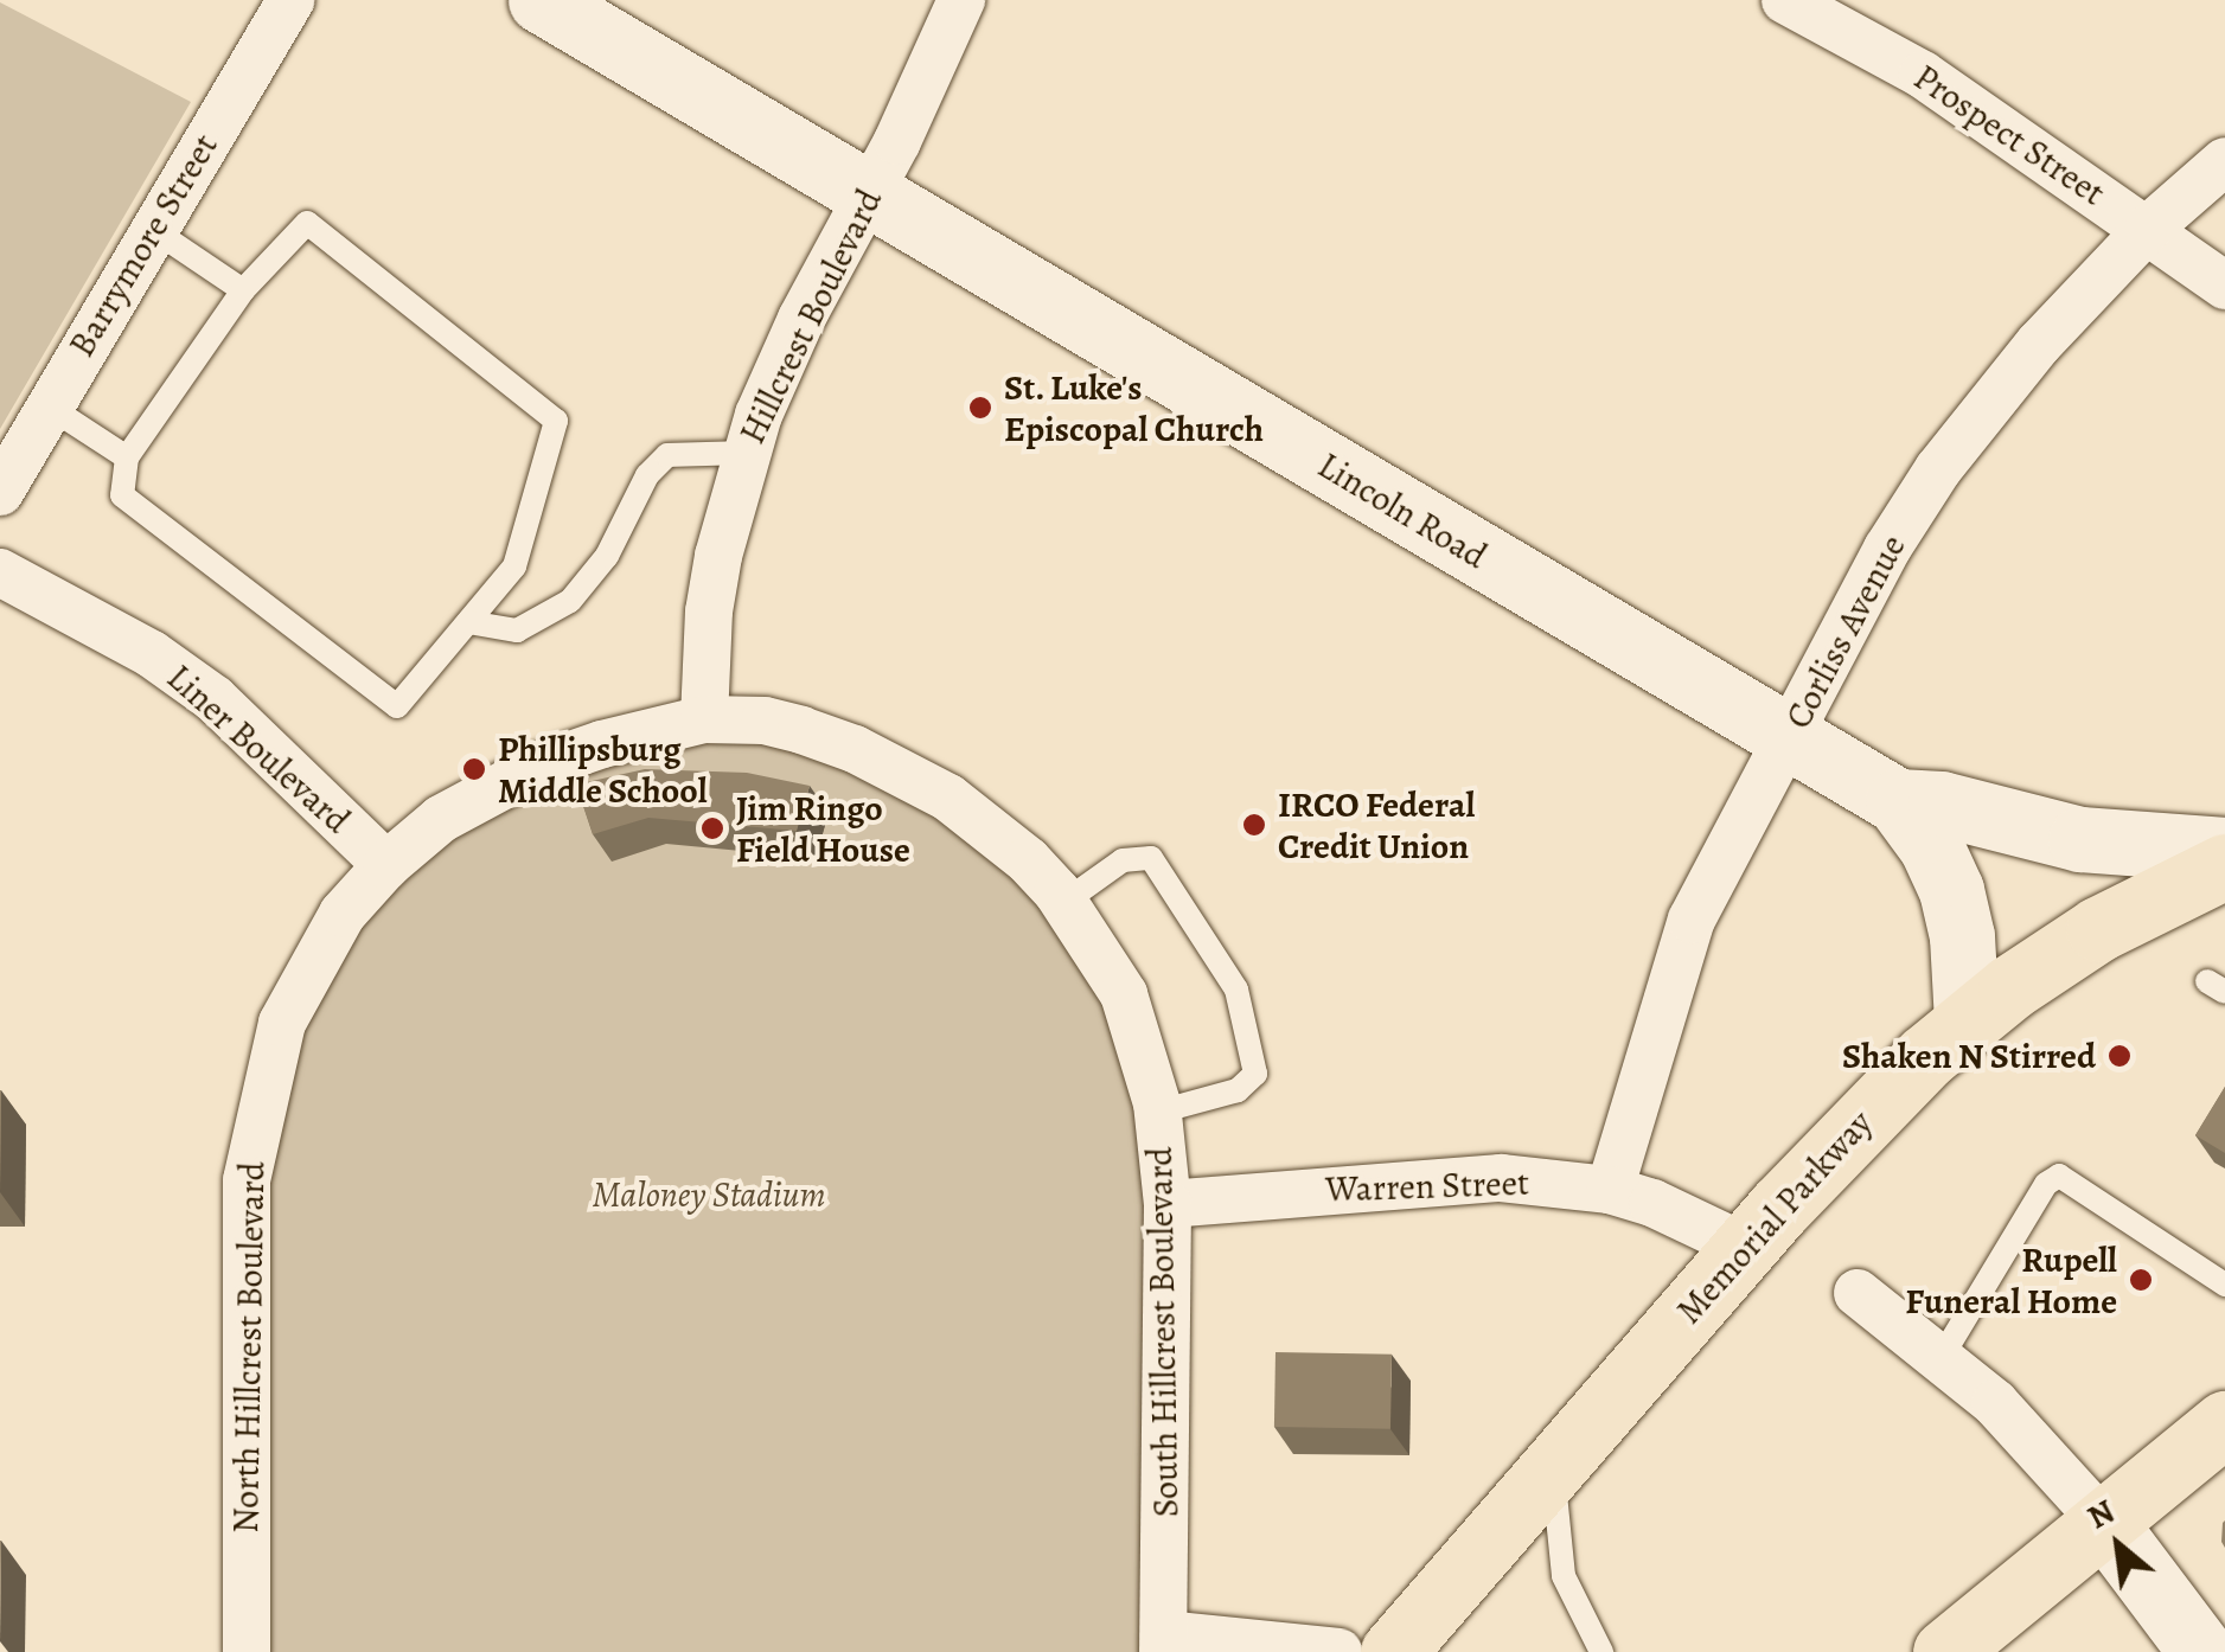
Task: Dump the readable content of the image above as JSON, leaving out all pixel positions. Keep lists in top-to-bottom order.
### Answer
{
  "streets": {
    "highway": ["Memorial Parkway"],
    "main road": ["Lincoln Road"],
    "street": [
      "Prospect Street",
      "Barrymore Street",
      "Hillcrest Boulevard",
      "Corliss Avenue",
      "Liner Boulevard",
      "Warren Street",
      "South Hillcrest Boulevard",
      "North Hillcrest Boulevard"
    ]
  },
  "crossings": [
    ["Prospect Street", "Corliss Avenue"],
    ["Hillcrest Boulevard", "Lincoln Road"],
    ["Hillcrest Boulevard", "South Hillcrest Boulevard"],
    ["Hillcrest Boulevard", "North Hillcrest Boulevard"],
    ["Lincoln Road", "Corliss Avenue"],
    ["Lincoln Road", "Memorial Parkway"],
    ["Corliss Avenue", "Warren Street"],
    ["Liner Boulevard", "North Hillcrest Boulevard"],
    ["Warren Street", "Memorial Parkway"],
    ["Warren Street", "South Hillcrest Boulevard"],
    ["South Hillcrest Boulevard", "North Hillcrest Boulevard"]
  ],
  "parks": ["Maloney Stadium"],
  "places": [
    "St. Luke's Episcopal Church",
    "Phillipsburg Middle School",
    "IRCO Federal Credit Union",
    "Jim Ringo Field House",
    "Shaken N Stirred",
    "Rupell Funeral Home"
  ],
  "north": "top left"
}
